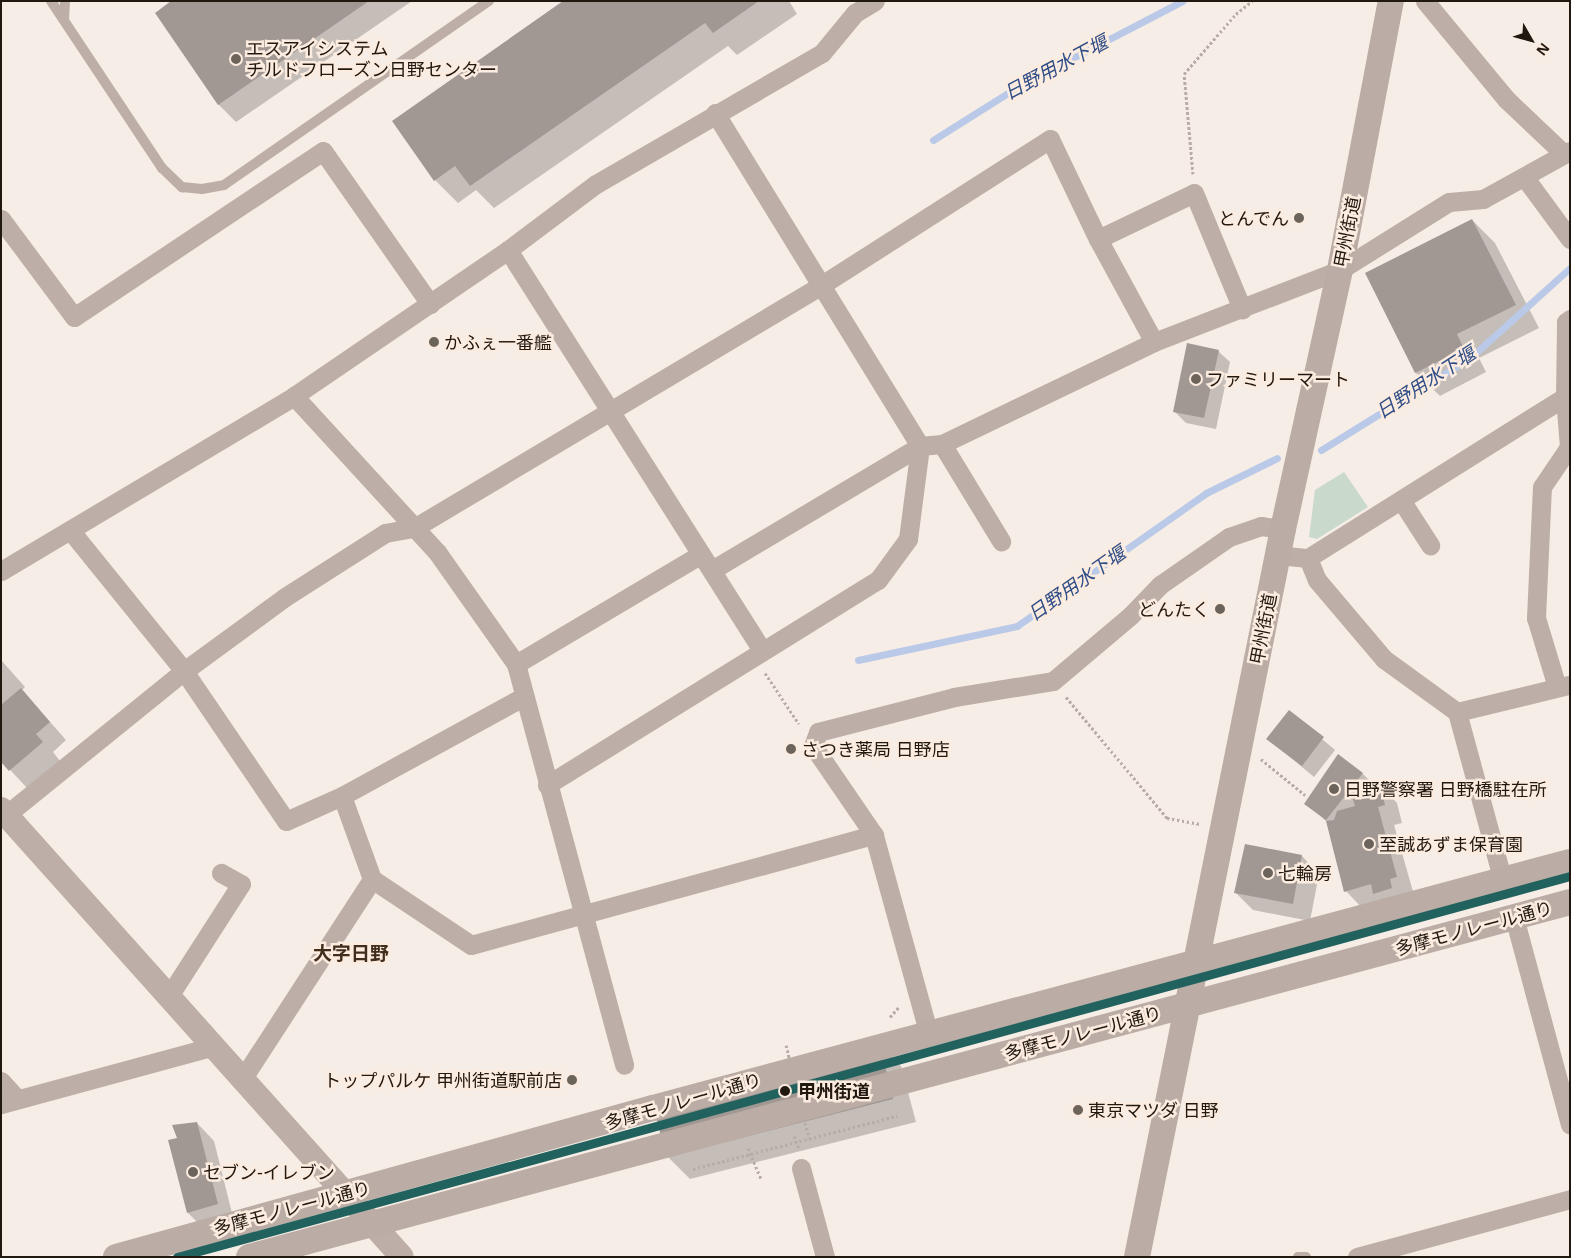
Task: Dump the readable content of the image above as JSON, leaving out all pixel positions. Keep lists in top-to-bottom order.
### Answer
{
  "streets": {
    "main road": ["甲州街道", "多摩モノレール通り"]
  },
  "crossings": [
    ["甲州街道", "多摩モノレール通り"]
  ],
  "districts": ["大字日野"],
  "water": ["日野用水下堰"],
  "places": [
    "エスアイシステム チルドフローズン日野センター",
    "とんでん",
    "かふぇ一番艦",
    "ファミリーマート",
    "どんたく",
    "さつき薬局 日野店",
    "日野警察署 日野橋駐在所",
    "至誠あずま保育園",
    "七輪房",
    "トップパルケ 甲州街道駅前店",
    "甲州街道",
    "東京マツダ 日野",
    "セブン-イレブン"
  ],
  "north": "bottom right"
}
